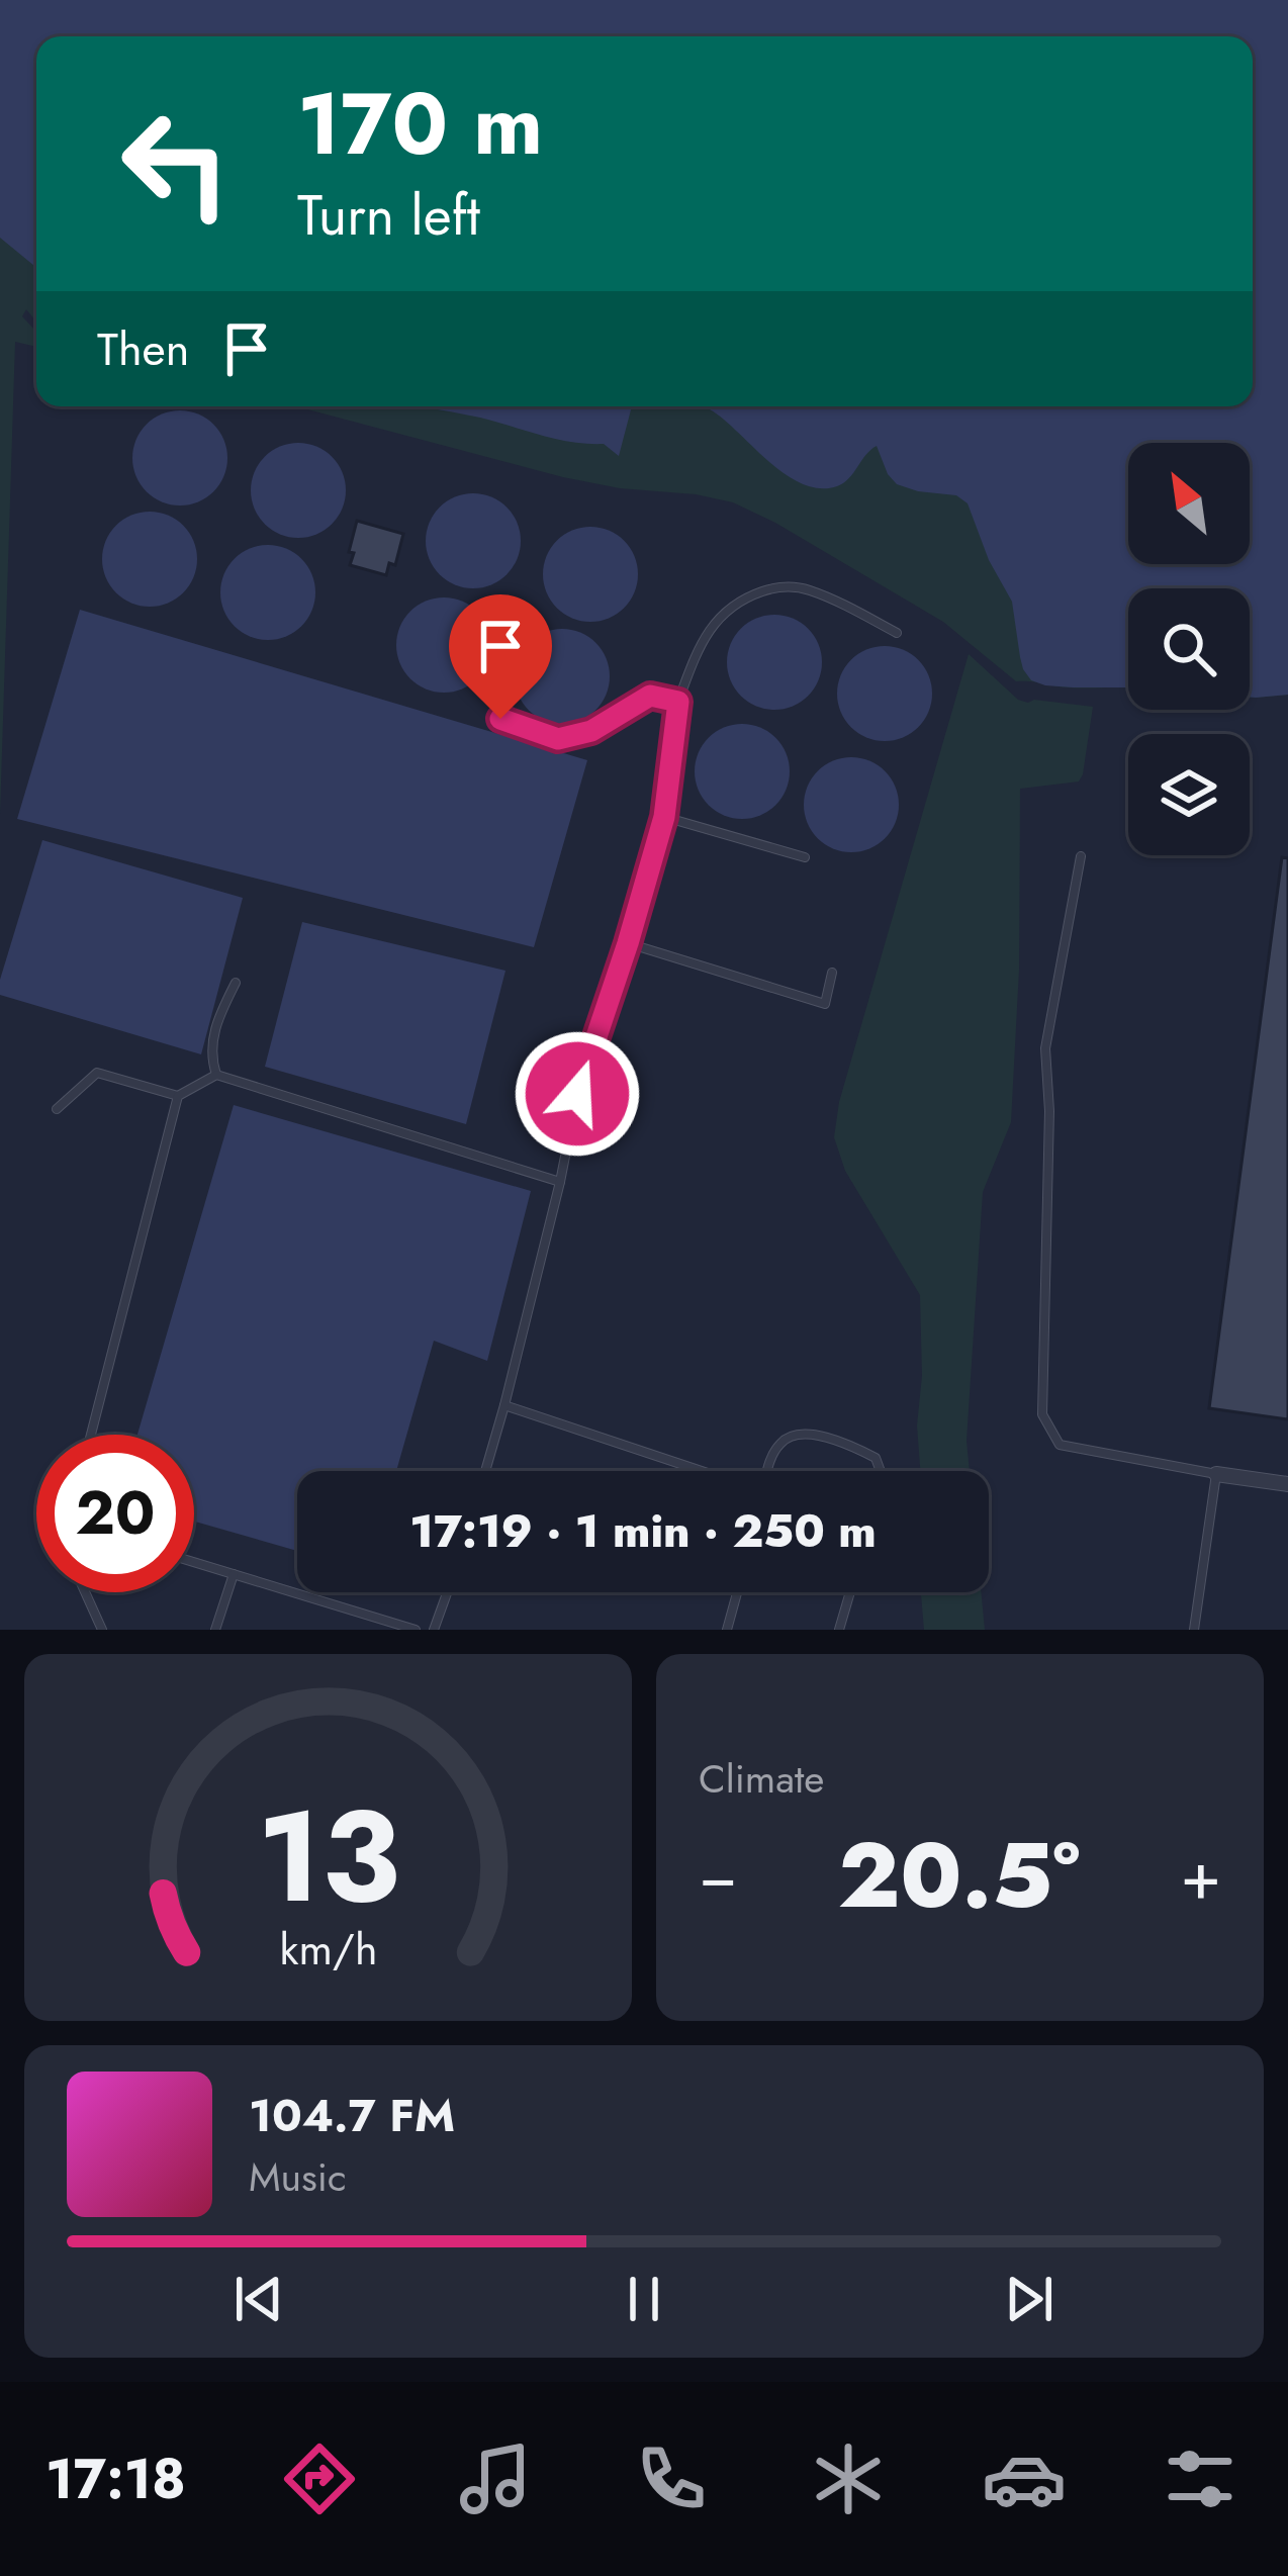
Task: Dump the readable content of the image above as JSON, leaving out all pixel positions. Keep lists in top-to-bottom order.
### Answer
{
  "north": "top left",
  "page": {
    "turn": ["170 m", "Turn left"],
    "then": "Then",
    "limit": "20",
    "trip": "17:19 · 1 min · 250 m",
    "tile": "Climate",
    "heat": ["−", "20.5°", "+"],
    "song": ["104.7 FM", "Music"],
    "tabs": "17:18",
    "gauge": ["13", "km/h"]
  }
}
